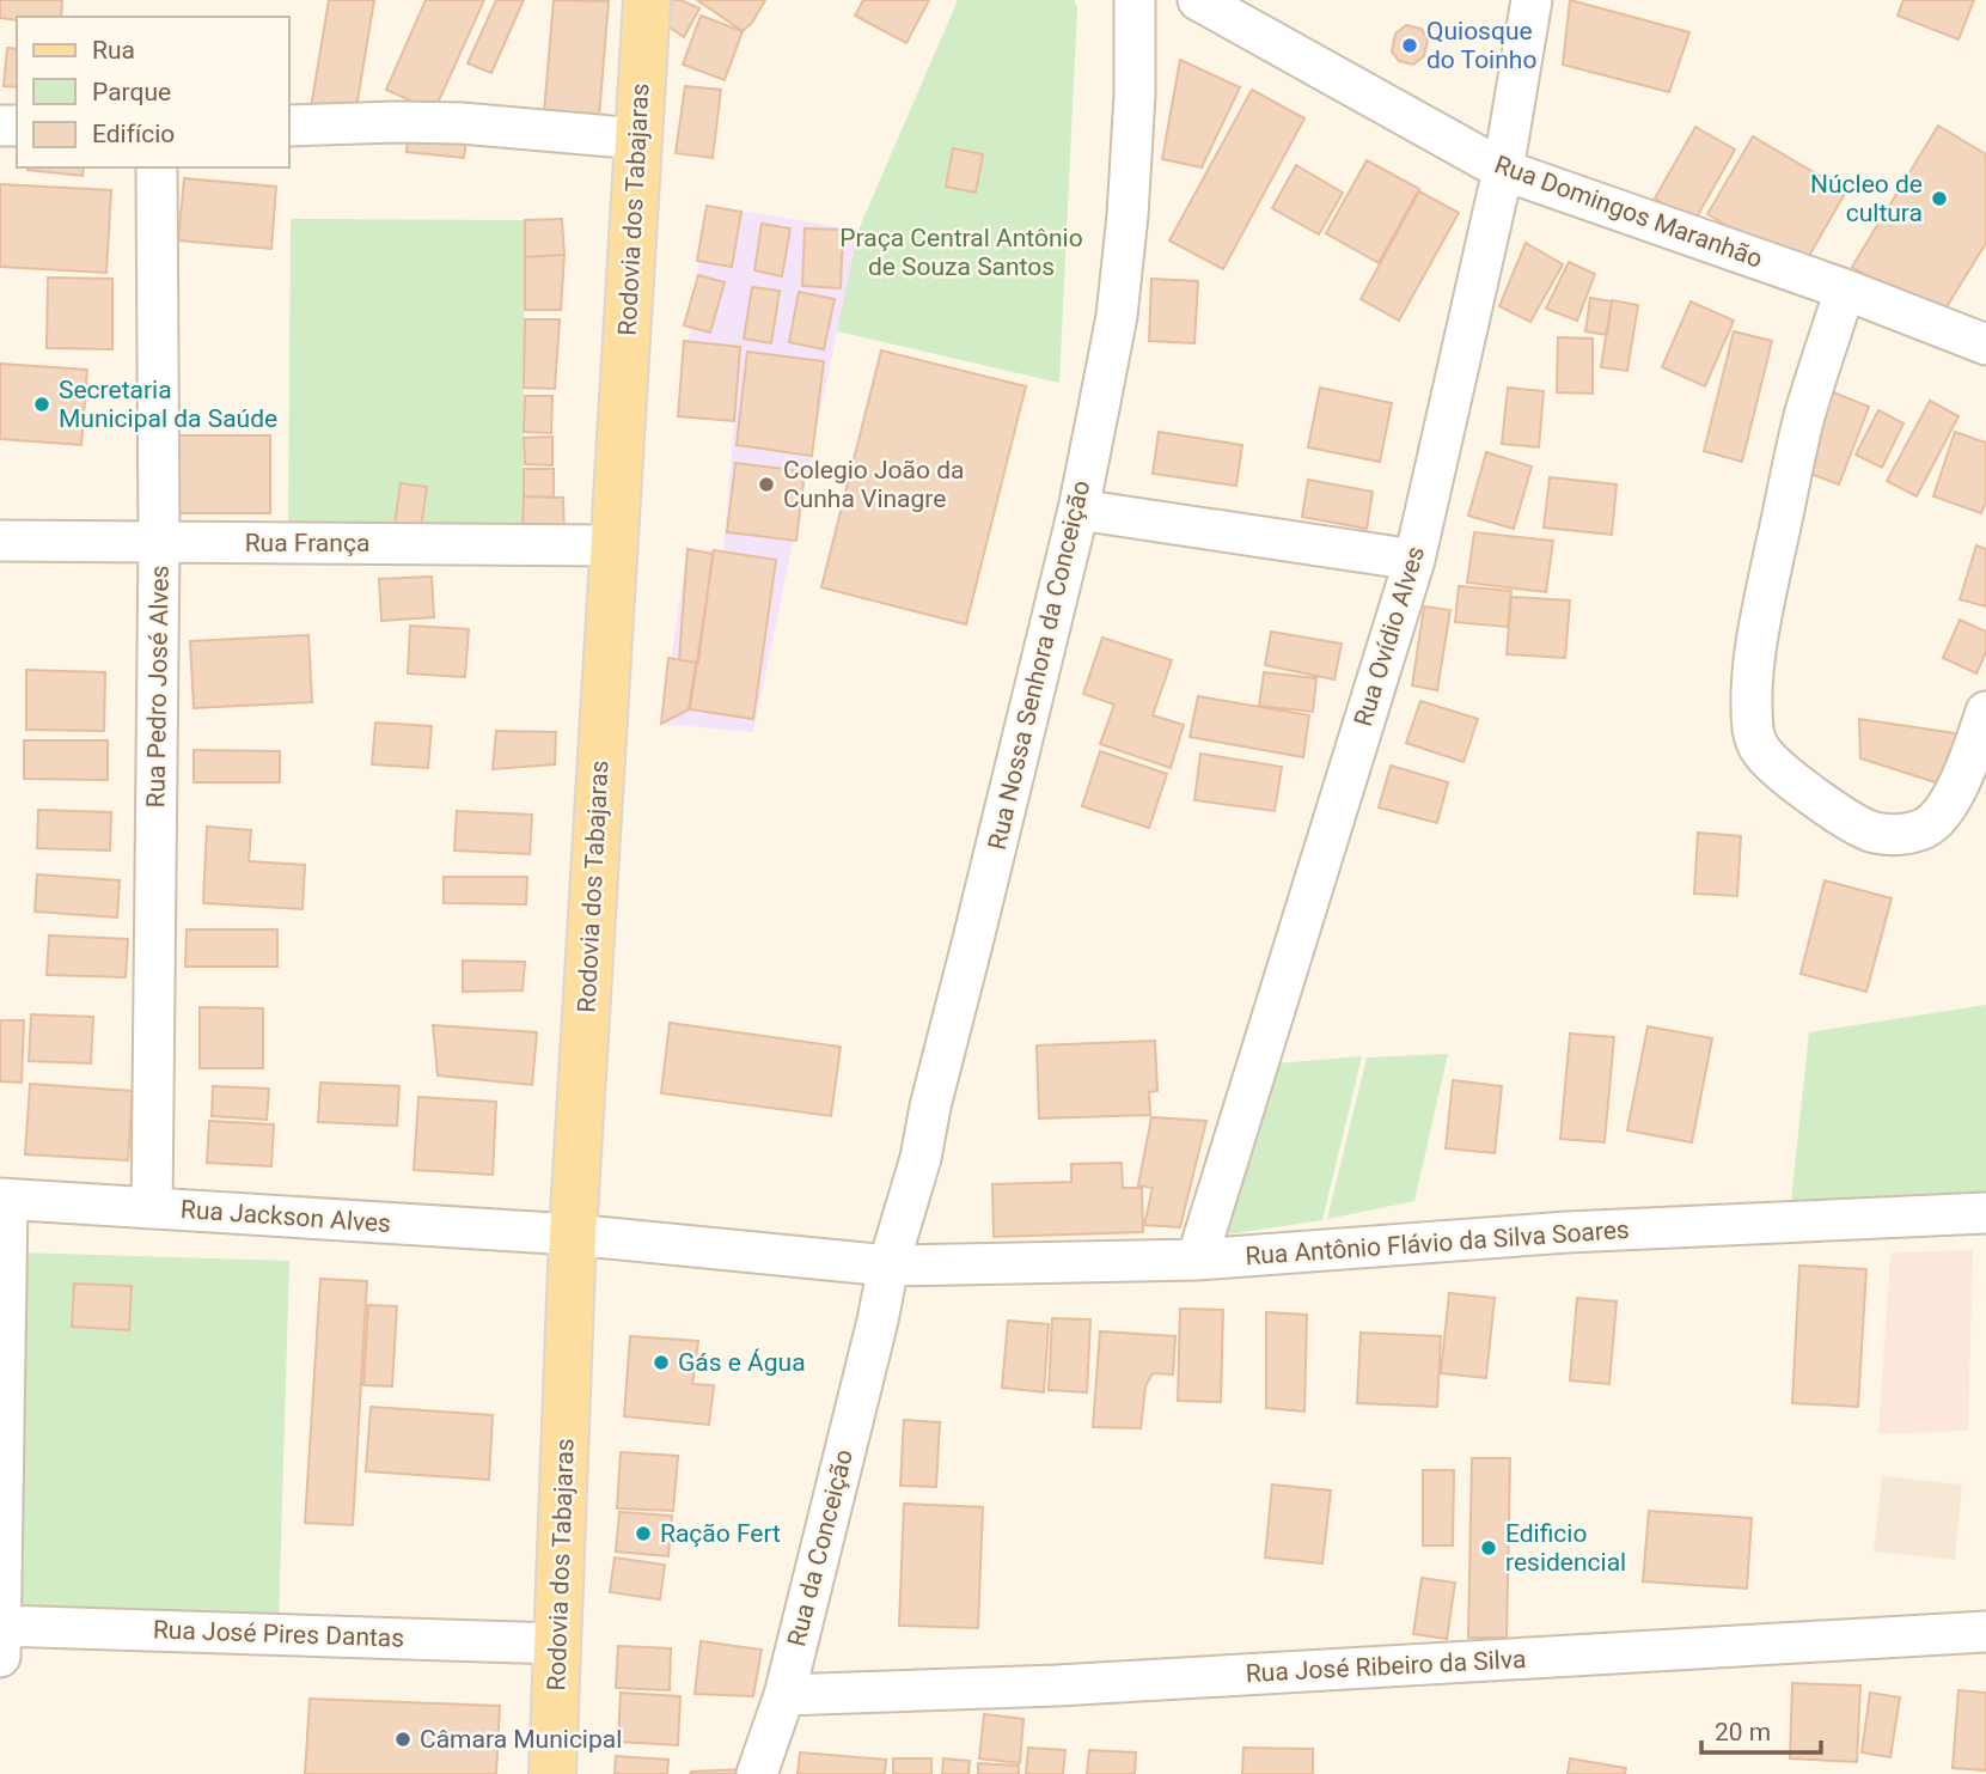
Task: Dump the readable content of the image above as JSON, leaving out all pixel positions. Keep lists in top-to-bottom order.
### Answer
{
  "streets": {
    "main road": ["Rodovia dos Tabajaras"],
    "street": [
      "Rua Domingos Maranhão",
      "Rua França",
      "Rua Ovídio Alves",
      "Rua Nossa Senhora da Conceição",
      "Rua Pedro José Alves",
      "Rua Jackson Alves",
      "Rua Antônio Flávio da Silva Soares",
      "Rua da Conceição",
      "Rua José Pires Dantas",
      "Rua José Ribeiro da Silva"
    ]
  },
  "crossings": [
    ["Rodovia dos Tabajaras", "Rua França"],
    ["Rodovia dos Tabajaras", "Rua Jackson Alves"],
    ["Rodovia dos Tabajaras", "Rua José Pires Dantas"],
    ["Rua Domingos Maranhão", "Rua Ovídio Alves"],
    ["Rua França", "Rua Pedro José Alves"],
    ["Rua Ovídio Alves", "Rua Antônio Flávio da Silva Soares"],
    ["Rua Nossa Senhora da Conceição", "Rua Jackson Alves"],
    ["Rua Nossa Senhora da Conceição", "Rua Antônio Flávio da Silva Soares"],
    ["Rua Nossa Senhora da Conceição", "Rua da Conceição"],
    ["Rua Pedro José Alves", "Rua Jackson Alves"],
    ["Rua Jackson Alves", "Rua Antônio Flávio da Silva Soares"],
    ["Rua da Conceição", "Rua José Ribeiro da Silva"]
  ],
  "parks": ["Praça Central Antônio de Souza Santos"],
  "places": [
    "Quiosque do Toinho",
    "Núcleo de cultura",
    "Secretaria Municipal da Saúde",
    "Colegio João da Cunha Vinagre",
    "Gás e Água",
    "Ração Fert",
    "Edificio residencial",
    "Câmara Municipal"
  ],
  "legend": ["Rua", "Parque", "Edifício"],
  "scale_bar": "20 m"
}
